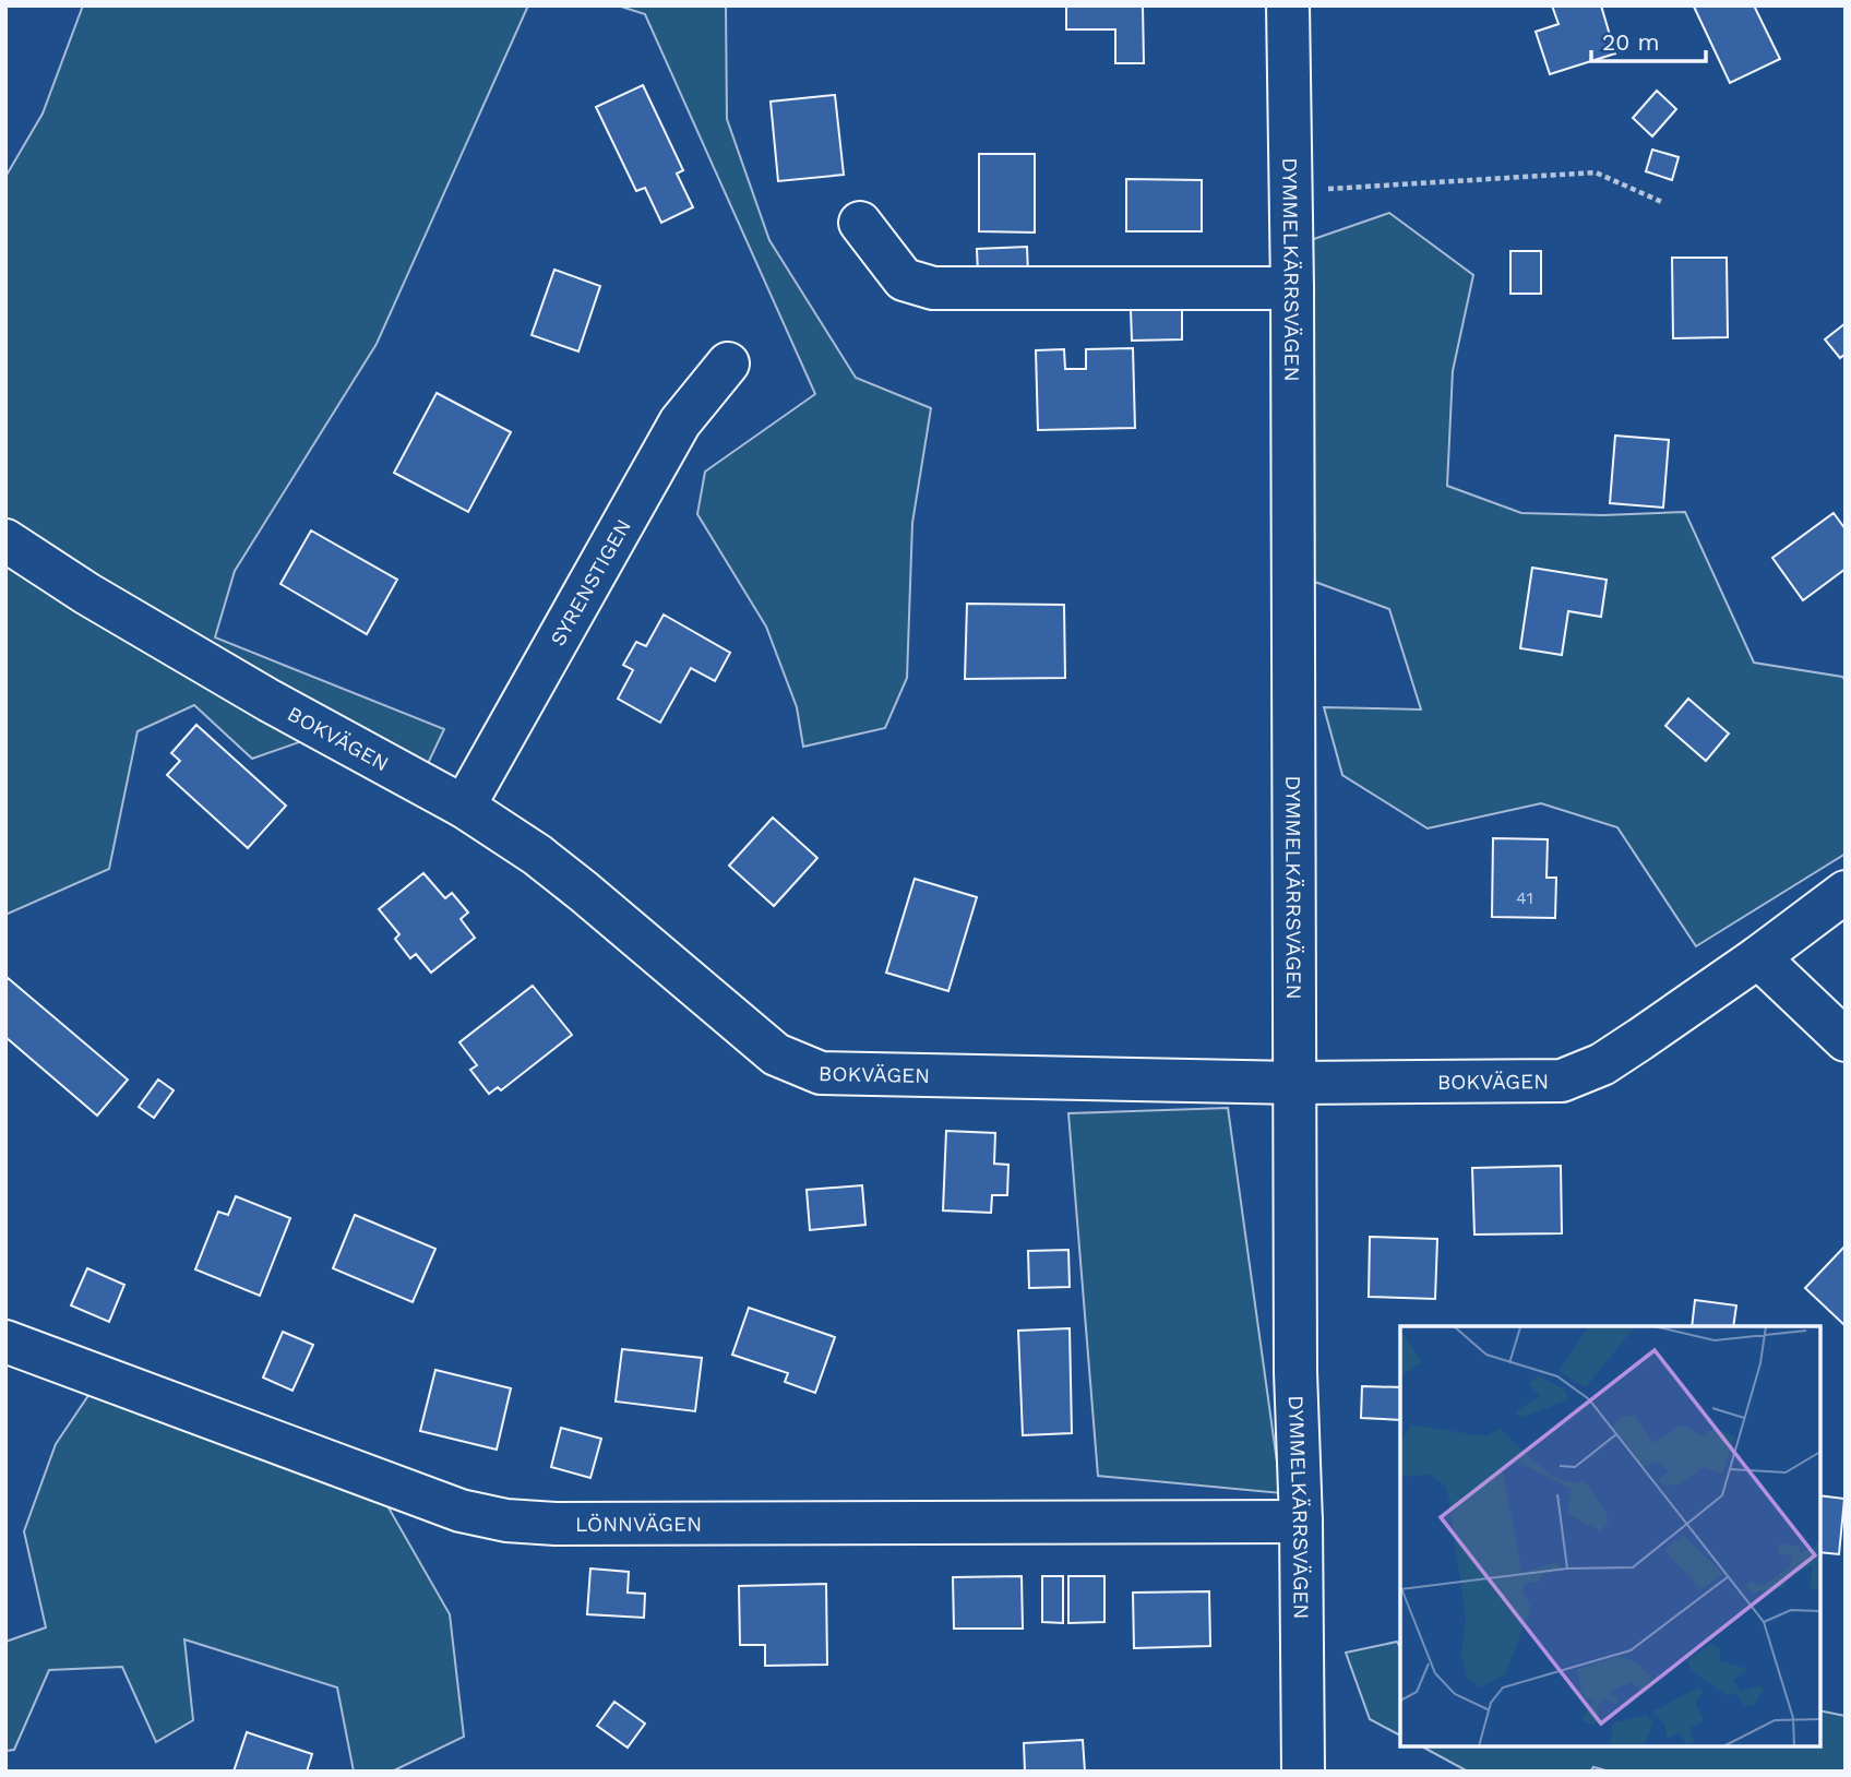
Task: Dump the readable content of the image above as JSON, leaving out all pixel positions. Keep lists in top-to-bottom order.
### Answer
{
  "streets": {
    "street": [
      "DYMMELKÄRRSVÄGEN",
      "SYRENSTIGEN",
      "BOKVÄGEN",
      "LÖNNVÄGEN"
    ]
  },
  "crossings": [
    ["DYMMELKÄRRSVÄGEN", "BOKVÄGEN"],
    ["DYMMELKÄRRSVÄGEN", "LÖNNVÄGEN"],
    ["SYRENSTIGEN", "BOKVÄGEN"]
  ],
  "house_numbers": ["41"],
  "scale_bar": "20 m"
}
